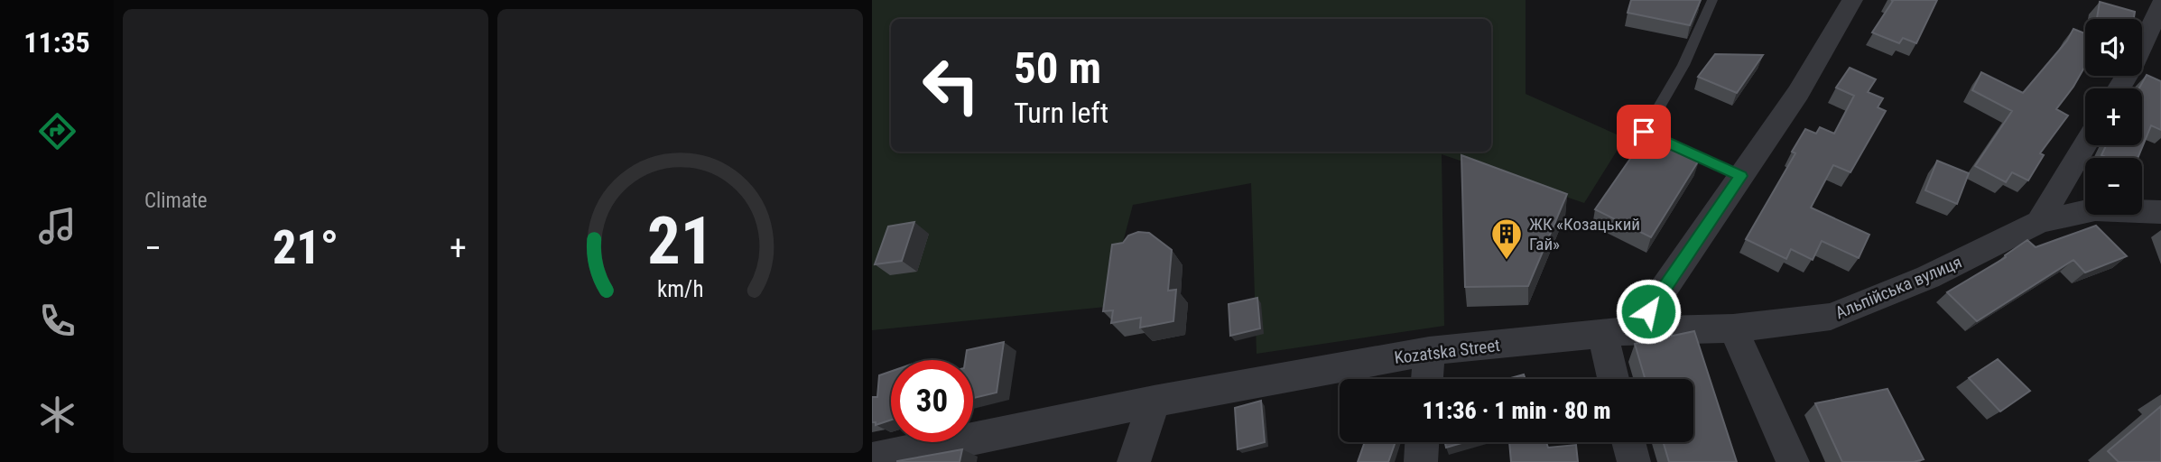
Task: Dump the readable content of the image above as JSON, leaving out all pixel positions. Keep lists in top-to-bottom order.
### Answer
{
  "streets": {
    "street": ["Альпійська вулиця", "Kozatska Street"]
  },
  "crossings": [
    ["Альпійська вулиця", "Kozatska Street"]
  ],
  "places": {
    "building": ["ЖК «Козацький Гай»"]
  },
  "page": {
    "tabs": "11:35",
    "tile": "Climate",
    "map_buttons": ["+", "−"],
    "turn": ["50 m", "Turn left"],
    "heat": ["−", "21°", "+"],
    "limit": "30",
    "trip": "11:36 · 1 min · 80 m",
    "gauge": ["21", "km/h"]
  }
}
